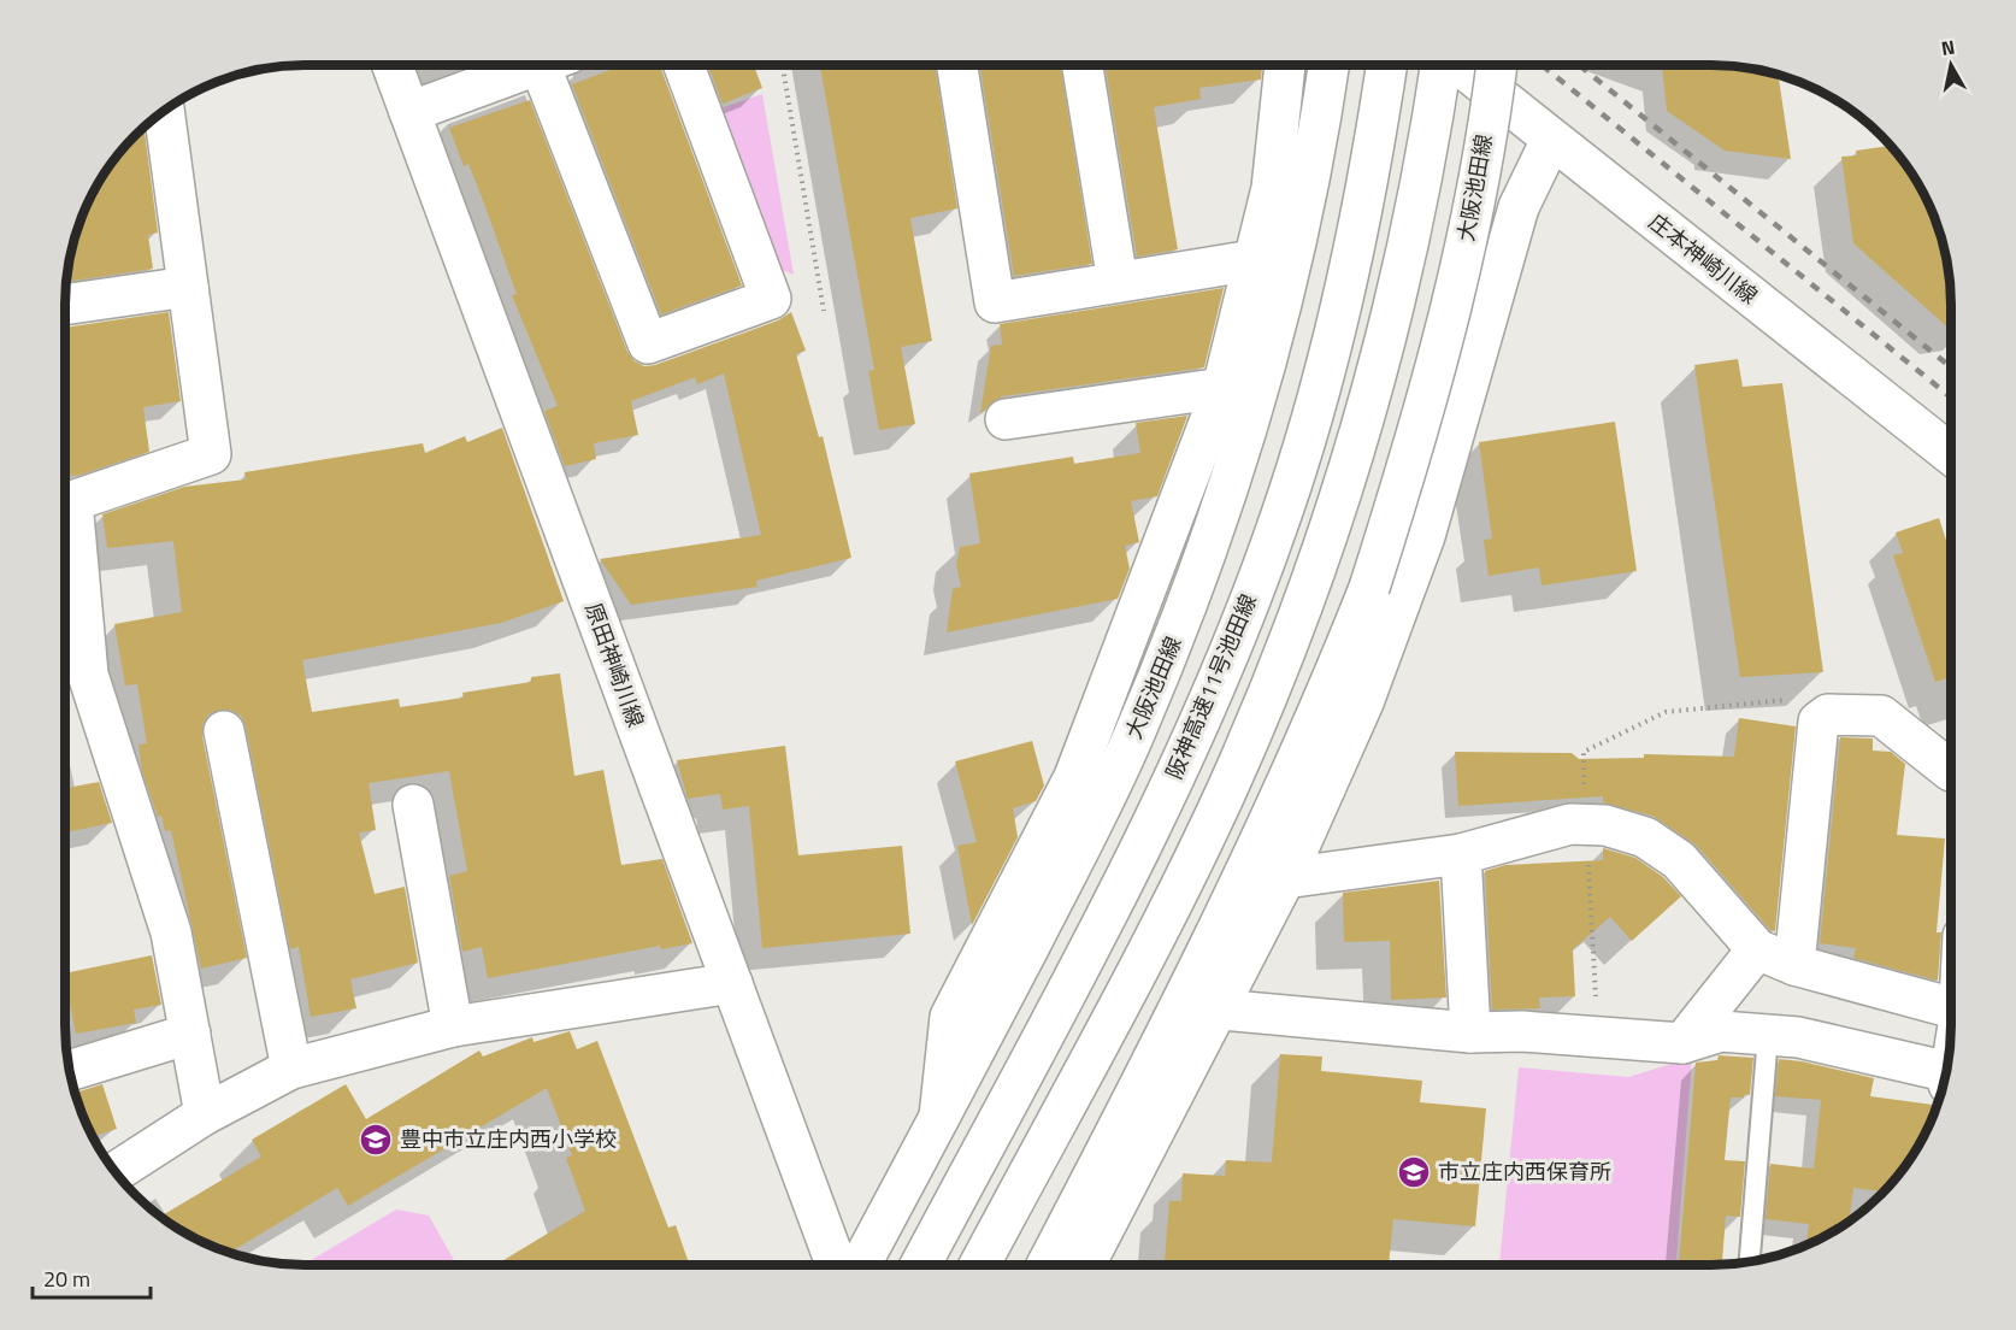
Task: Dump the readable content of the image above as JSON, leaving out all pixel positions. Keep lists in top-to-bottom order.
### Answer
{
  "streets": {
    "main road": [
      "大阪池田線",
      "庄本神崎川線",
      "原田神崎川線",
      "阪神高速11号池田線"
    ]
  },
  "places": {
    "school or university": ["豊中市立庄内西小学校", "市立庄内西保育所"]
  },
  "scale_bar": "20 m",
  "north": "top"
}
